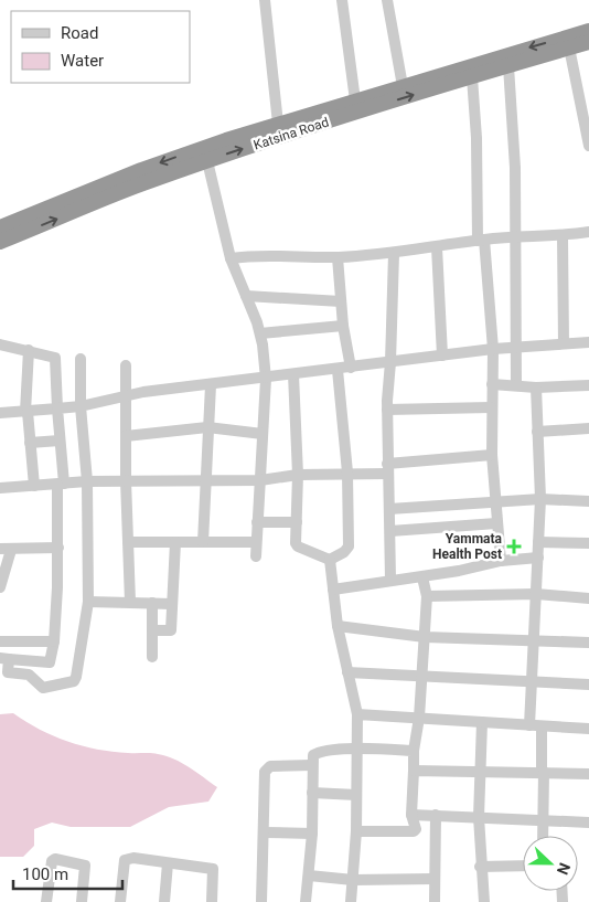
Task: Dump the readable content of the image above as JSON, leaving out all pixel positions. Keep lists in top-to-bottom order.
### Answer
{
  "streets": {
    "highway": ["Katsina Road"]
  },
  "places": {
    "health": ["Yammata Health Post"]
  },
  "legend": ["Road", "Water"],
  "scale_bar": "100 m",
  "north": "right"
}
